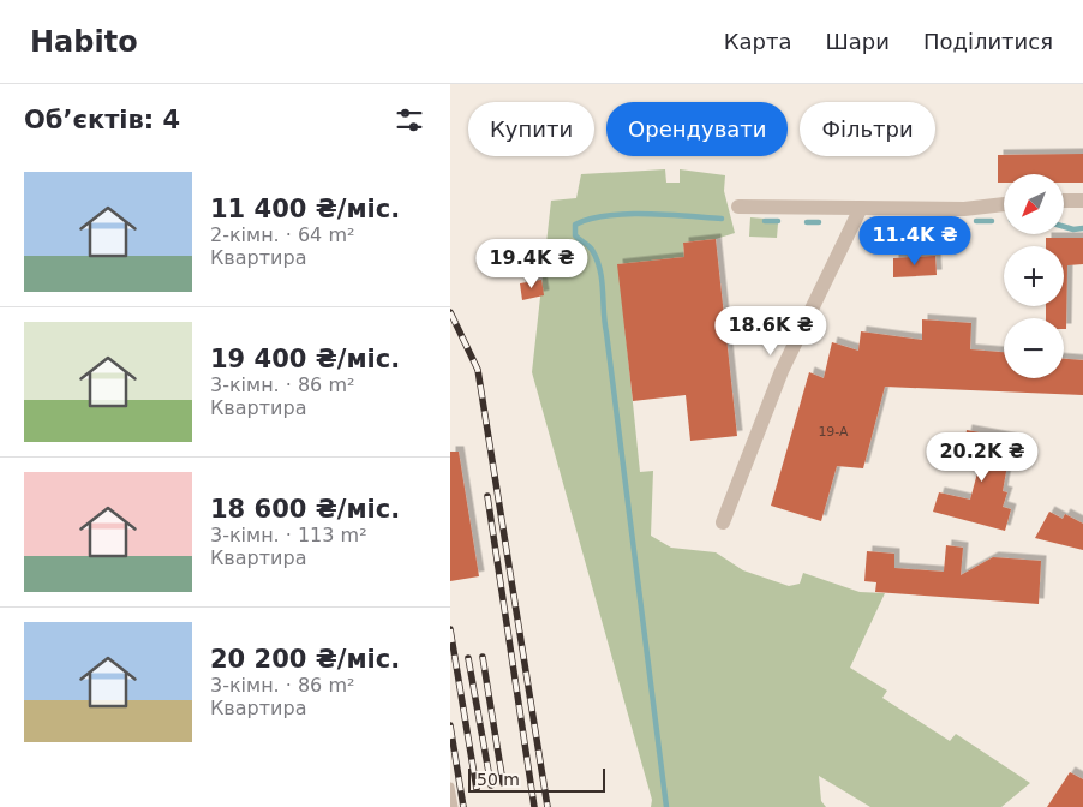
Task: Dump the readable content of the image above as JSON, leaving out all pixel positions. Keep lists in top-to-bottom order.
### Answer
{
  "house_numbers": ["19-A"],
  "scale_bar": "50 m",
  "north": "bottom left",
  "page": {
    "header": "Habito",
    "nav": ["Карта", "Шари", "Поділитися"],
    "heading": "Об’єктів: 4",
    "chip": ["Купити", "Орендувати", "Фільтри"],
    "list": [
      {
        "name": "11 400 ₴/міс.",
        "note": "2-кімн. · 64 m² · Квартира"
      },
      {
        "name": "19 400 ₴/міс.",
        "note": "3-кімн. · 86 m² · Квартира"
      },
      {
        "name": "18 600 ₴/міс.",
        "note": "3-кімн. · 113 m² · Квартира"
      },
      {
        "name": "20 200 ₴/міс.",
        "note": "3-кімн. · 86 m² · Квартира"
      }
    ],
    "map_buttons": ["+", "−"],
    "price": [
      "11.4K ₴",
      "19.4K ₴",
      "18.6K ₴",
      "20.2K ₴"
    ],
    "scale": "50 m"
  }
}
